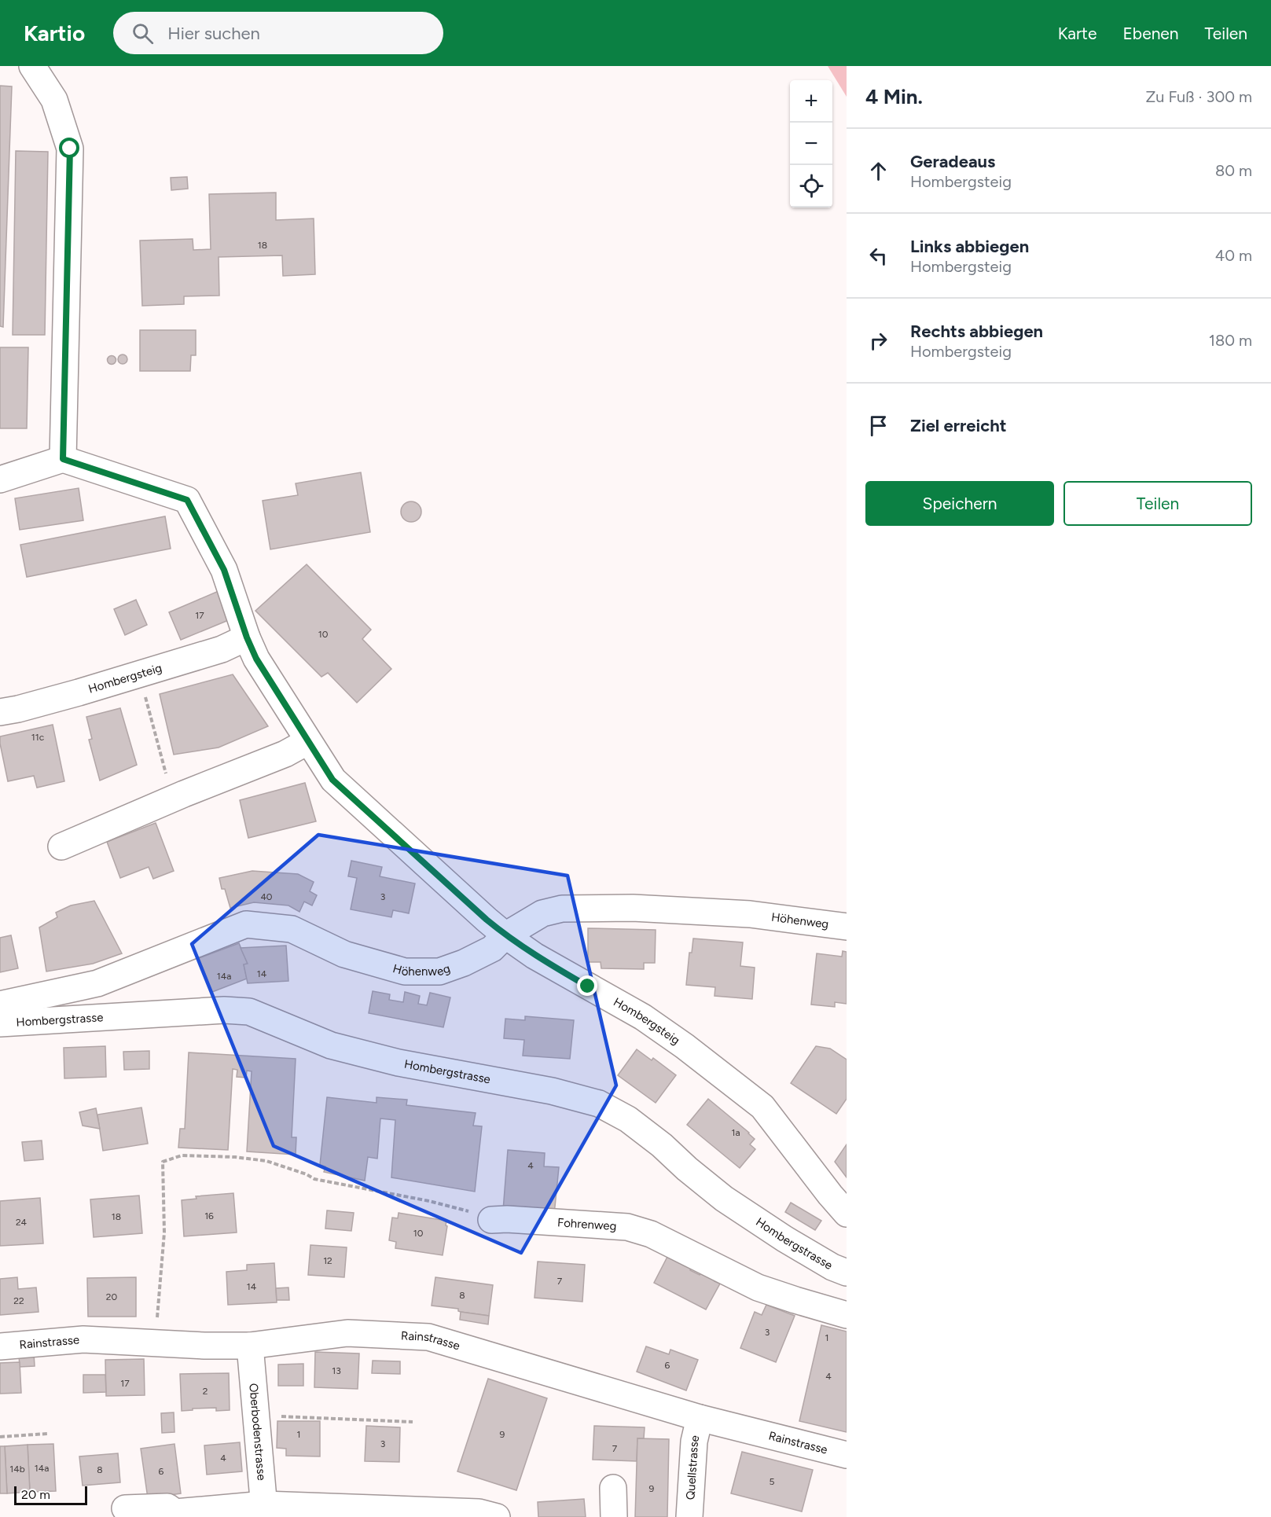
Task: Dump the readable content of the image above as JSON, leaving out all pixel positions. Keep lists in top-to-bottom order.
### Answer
{
  "streets": {
    "street": [
      "Hombergsteig",
      "Höhenweg",
      "Hombergstrasse",
      "Fohrenweg",
      "Rainstrasse",
      "Oberbodenstrasse",
      "Quellstrasse"
    ]
  },
  "crossings": [
    ["Hombergsteig", "Höhenweg"],
    ["Rainstrasse", "Oberbodenstrasse"],
    ["Rainstrasse", "Quellstrasse"]
  ],
  "house_numbers": [
    "18",
    "17",
    "10",
    "11c",
    "40",
    "3",
    "14",
    "14a",
    "1a",
    "4",
    "16",
    "18",
    "24",
    "10",
    "12",
    "7",
    "14",
    "8",
    "20",
    "22",
    "3",
    "1",
    "6",
    "13",
    "4",
    "17",
    "2",
    "1",
    "9",
    "3",
    "7",
    "4",
    "14a",
    "14b",
    "8",
    "6",
    "5",
    "9"
  ],
  "scale_bar": "20 m",
  "page": {
    "header": "Kartio",
    "search": "Hier suchen",
    "nav": ["Karte", "Ebenen", "Teilen"],
    "heading": ["4 Min.", "Zu Fuß · 300 m"],
    "map_buttons": ["+", "−"],
    "list": [
      ["Geradeaus", "Hombergsteig", "80 m"],
      ["Links abbiegen", "Hombergsteig", "40 m"],
      ["Rechts abbiegen", "Hombergsteig", "180 m"],
      "Ziel erreicht"
    ],
    "buttons": ["Speichern", "Teilen"],
    "scale": "20 m"
  }
}
